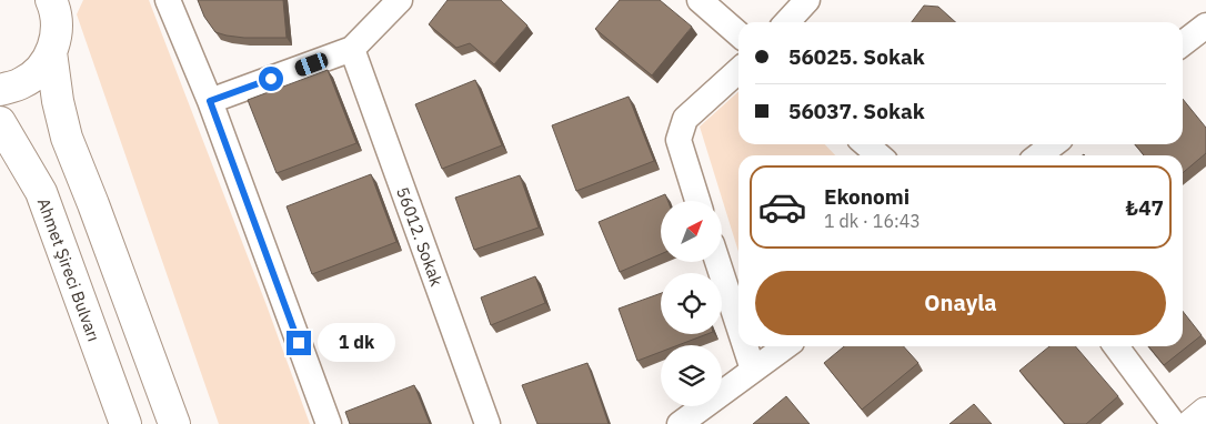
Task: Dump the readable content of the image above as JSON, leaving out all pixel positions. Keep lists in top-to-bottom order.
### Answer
{
  "streets": {
    "main road": ["Ahmet Şireci Bulvarı"],
    "street": ["56012. Sokak"]
  },
  "north": "top right",
  "page": {
    "banner": ["56025. Sokak", "56037. Sokak"],
    "list": [
      {
        "name": "Ekonomi",
        "note": "1 dk · 16:43",
        "value": "₺47"
      }
    ],
    "buttons": "Onayla",
    "bubble": "1 dk"
  }
}
